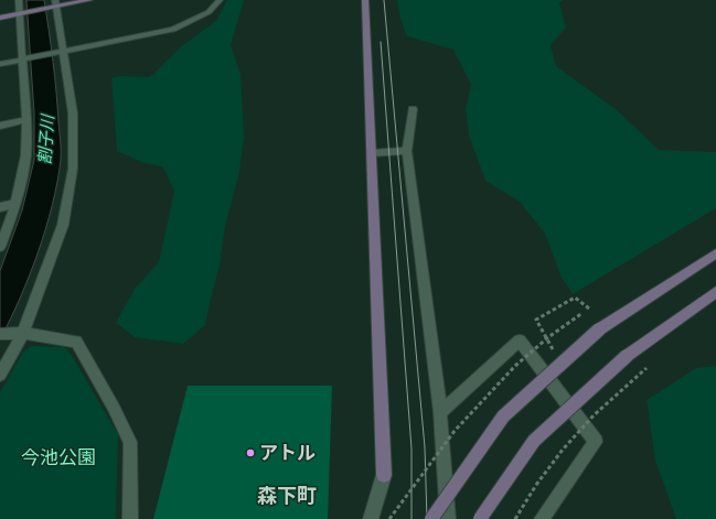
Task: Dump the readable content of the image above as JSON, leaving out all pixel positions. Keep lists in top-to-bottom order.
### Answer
{
  "districts": ["森下町"],
  "water": ["割子川"],
  "parks": ["今池公園"],
  "places": ["アトル"]
}
